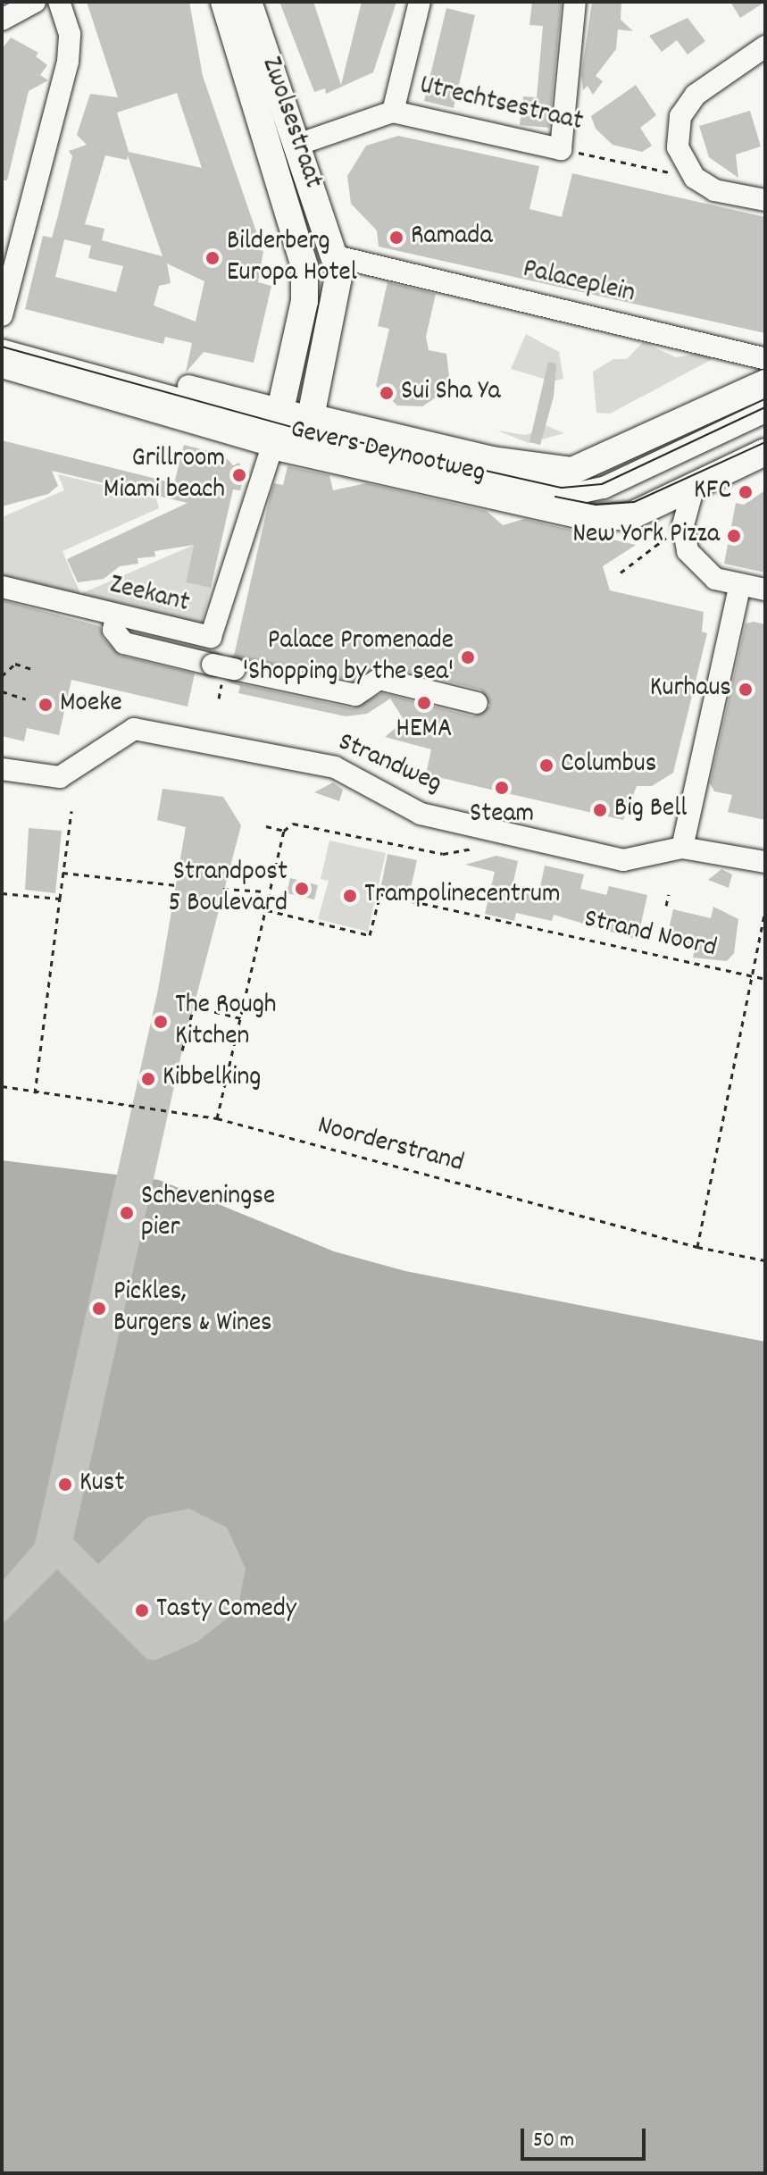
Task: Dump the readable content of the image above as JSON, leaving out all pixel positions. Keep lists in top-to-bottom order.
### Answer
{
  "streets": {
    "main road": ["Zwolsestraat", "Gevers Deynootweg"],
    "street": [
      "Utrechtsestraat",
      "Palaceplein",
      "Zeekant",
      "Strandweg"
    ],
    "path": ["Strand Noord", "Noorderstrand"]
  },
  "crossings": [
    ["Utrechtsestraat", "Zwolsestraat"],
    ["Zwolsestraat", "Palaceplein"],
    ["Zwolsestraat", "Gevers Deynootweg"],
    ["Zwolsestraat", "Zeekant"],
    ["Gevers Deynootweg", "Zeekant"]
  ],
  "places": [
    "Ramada",
    "Bilderberg Europa Hotel",
    "Sui Sha Ya",
    "Grillroom Miami beach",
    "KFC",
    "New York Pizza",
    "Palace Promenade 'Shopping by the sea'",
    "Kurhaus",
    "HEMA",
    "Moeke",
    "Columbus",
    "Steam",
    "Big Bell",
    "Strandpost 5 Boulevard",
    "Trampolinecentrum",
    "The Rough Kitchen",
    "Kibbelking",
    "Scheveningse pier",
    "Pickles, Burgers & Wines",
    "Kust",
    "Tasty Comedy"
  ],
  "scale_bar": "50 m"
}
